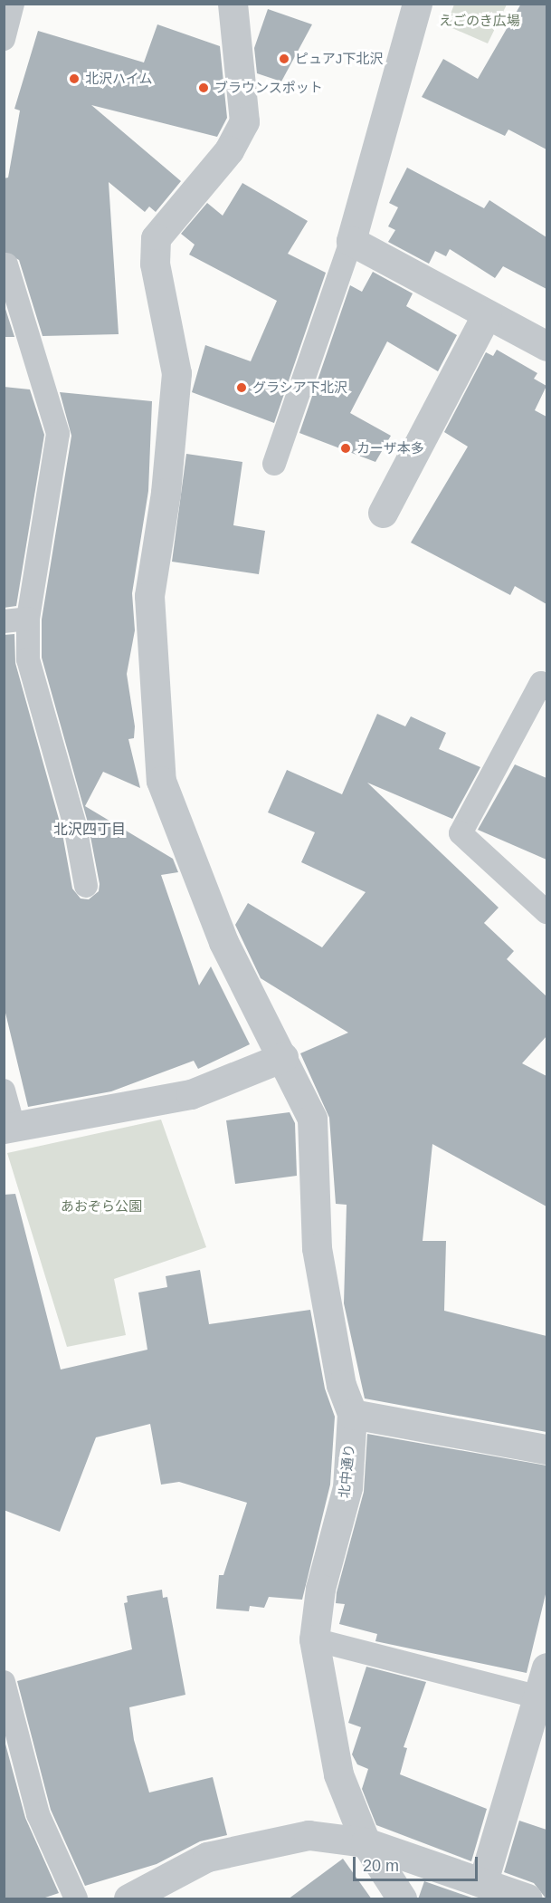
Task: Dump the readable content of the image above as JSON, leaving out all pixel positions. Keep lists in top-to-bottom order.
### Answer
{
  "streets": {
    "street": ["北中通り"]
  },
  "districts": ["北沢四丁目"],
  "parks": ["えごのき広場", "あおぞら公園"],
  "places": [
    "ピュアJ下北沢",
    "北沢ハイム",
    "ブラウンスポット",
    "グラシア下北沢",
    "カーザ本多"
  ],
  "scale_bar": "20 m"
}
